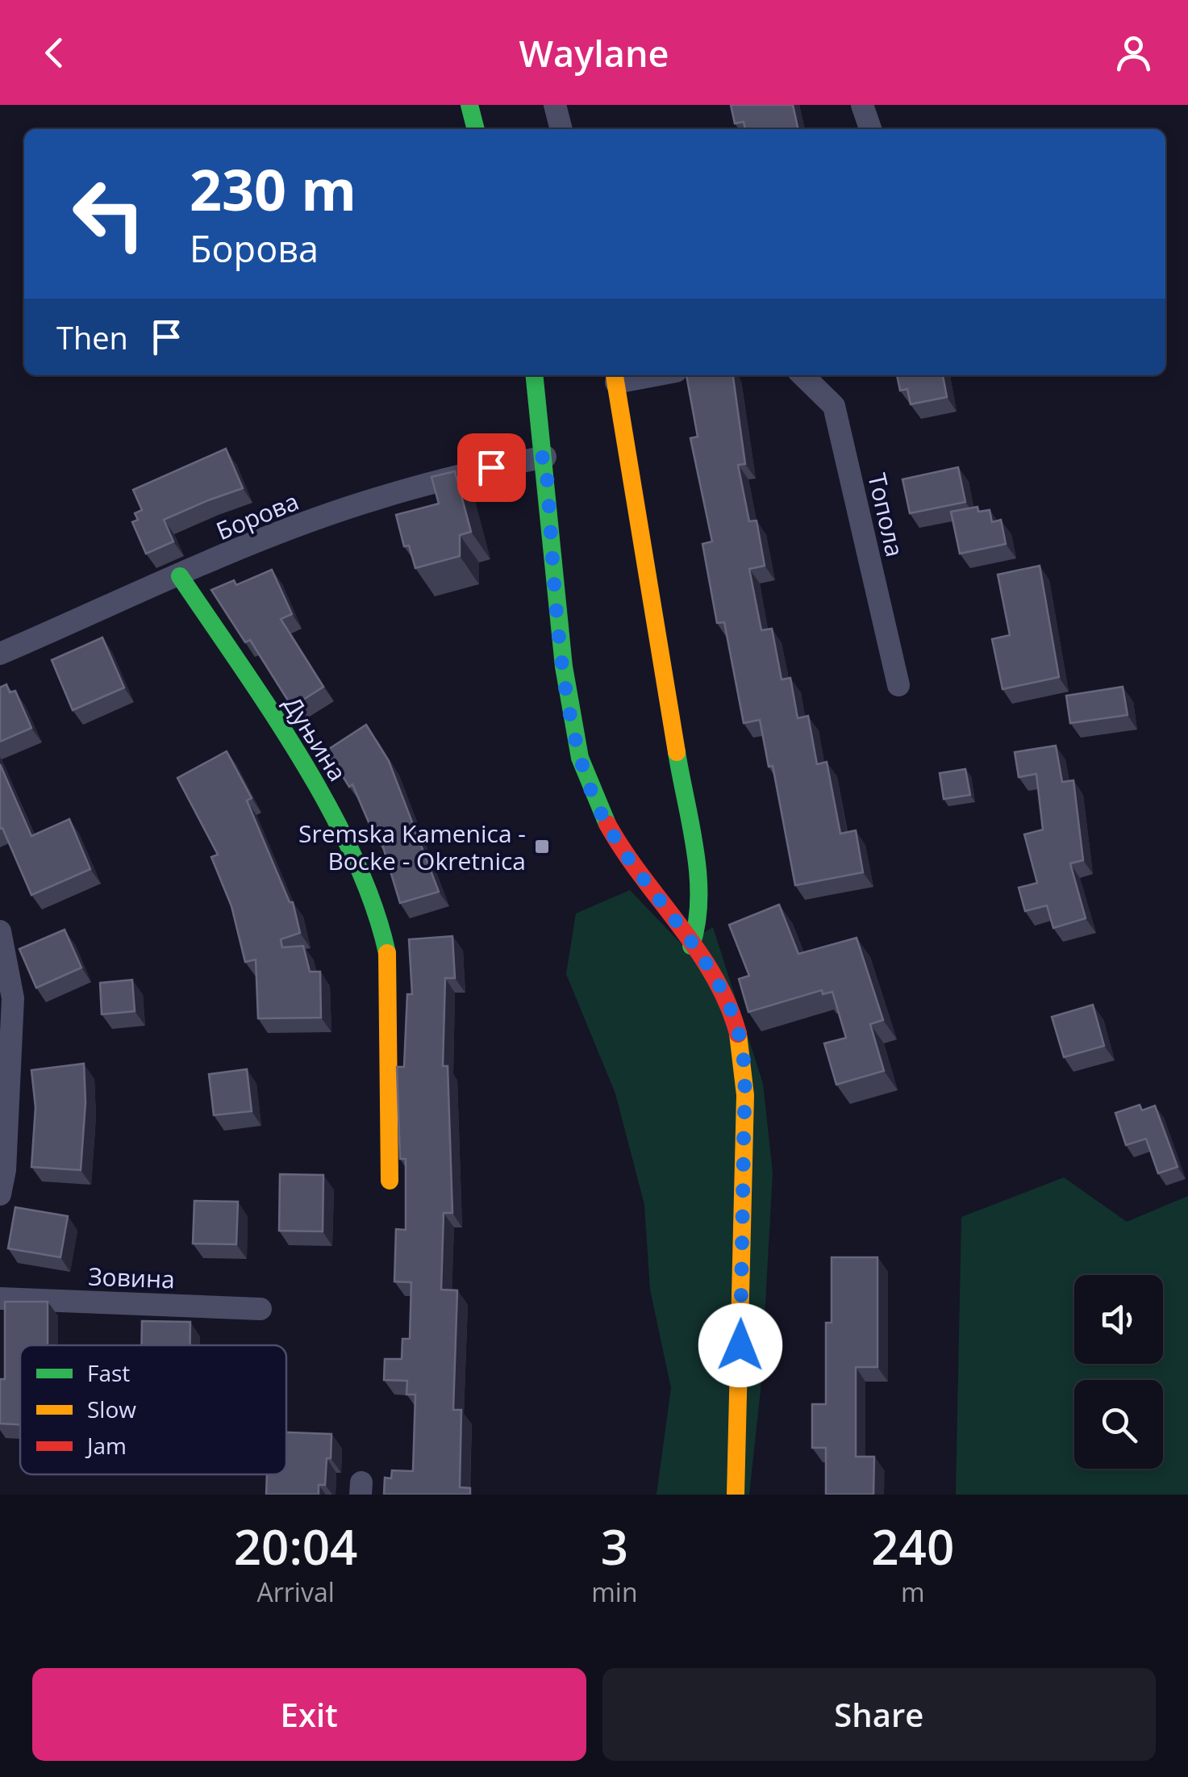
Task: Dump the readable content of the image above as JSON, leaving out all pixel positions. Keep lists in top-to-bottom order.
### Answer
{
  "streets": {
    "street": [
      "Топола",
      "Борова",
      "Дуњина",
      "Зовина"
    ]
  },
  "crossings": [
    ["Борова", "Дуњина"]
  ],
  "places": {
    "transit": ["Sremska Kamenica - Bocke - Okretnica"]
  },
  "legend": ["Fast", "Slow", "Jam"],
  "page": {
    "header": "Waylane",
    "turn": ["230 m", "Борова"],
    "then": "Then",
    "eta": [
      "20:04",
      "Arrival",
      "3",
      "min",
      "240",
      "m"
    ],
    "buttons": ["Exit", "Share"]
  }
}
